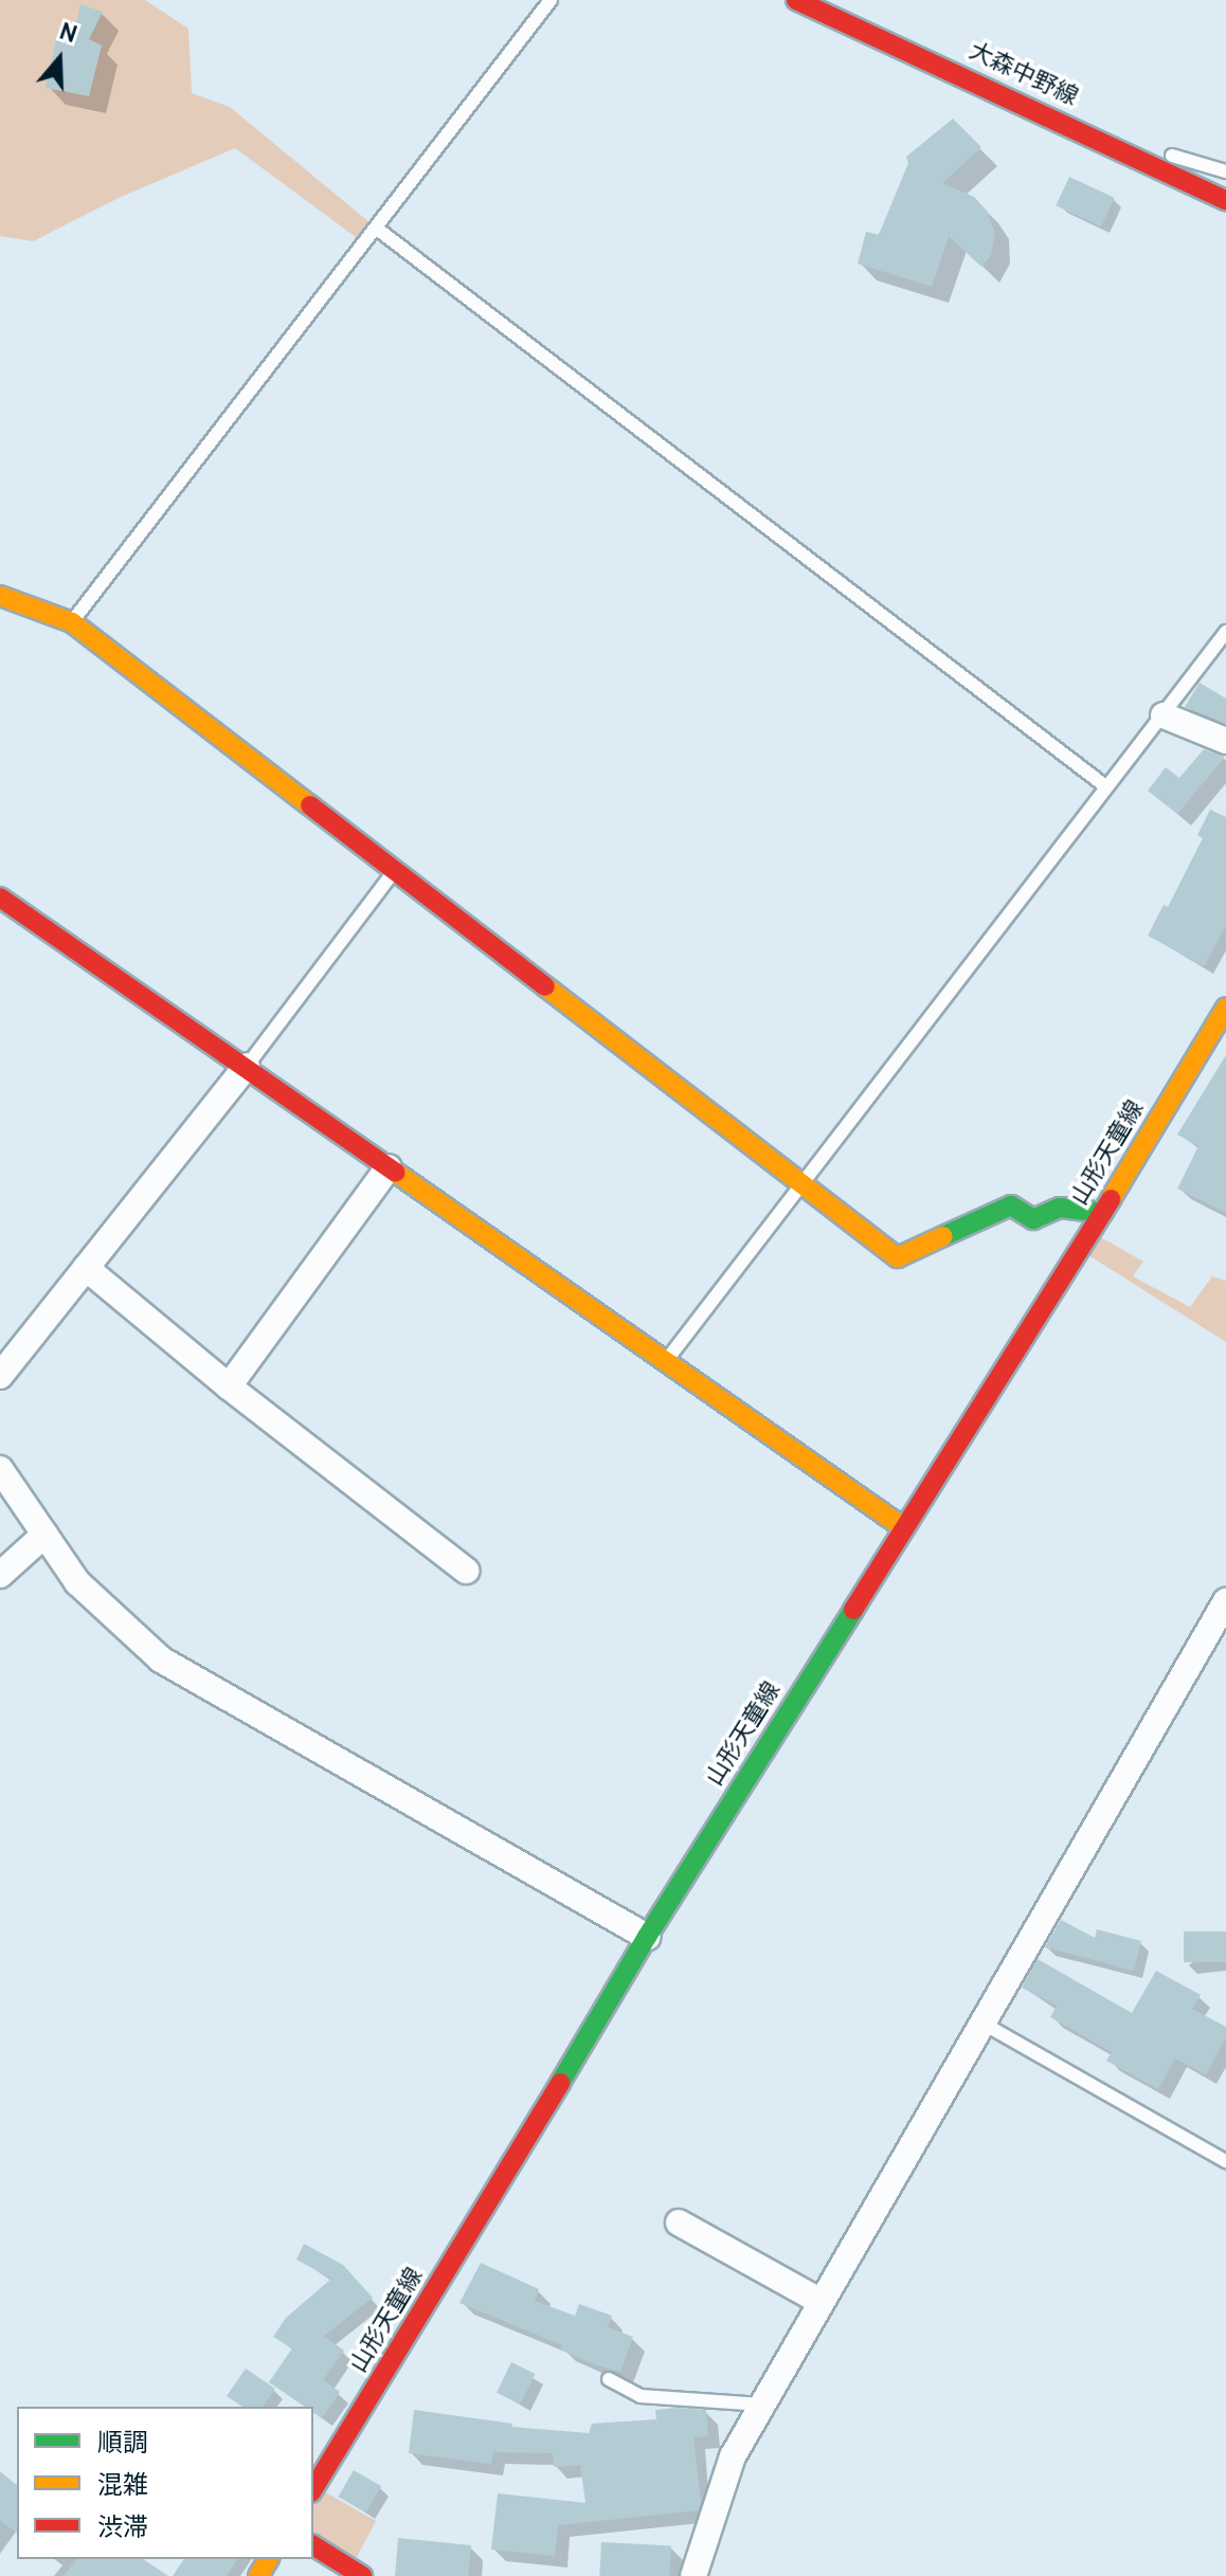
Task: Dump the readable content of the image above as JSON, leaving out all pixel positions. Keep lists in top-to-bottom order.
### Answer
{
  "streets": {
    "street": ["大森中野線", "山形天童線"]
  },
  "legend": ["順調", "混雑", "渋滞"],
  "north": "top"
}
